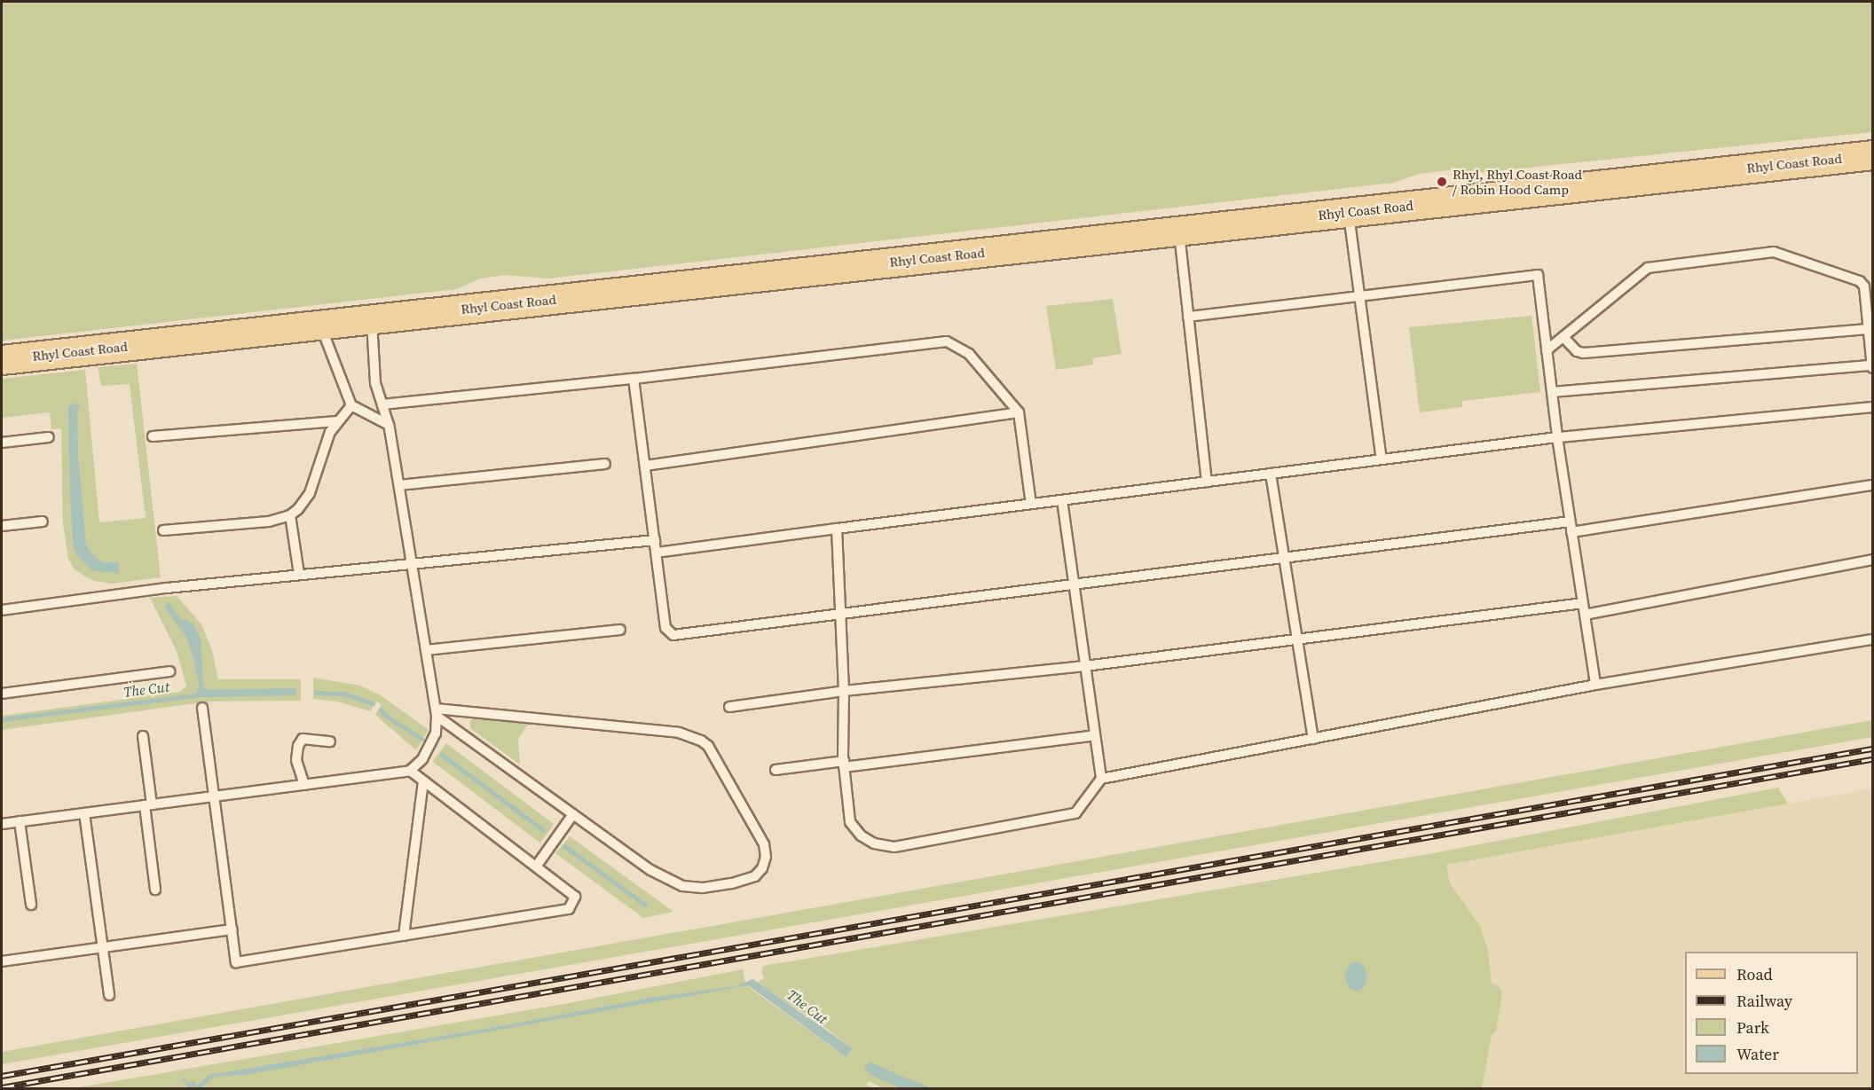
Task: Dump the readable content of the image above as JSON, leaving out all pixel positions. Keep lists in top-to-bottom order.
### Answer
{
  "streets": {
    "main road": ["Rhyl Coast Road"]
  },
  "water": ["The Cut"],
  "places": ["Rhyl, Rhyl Coast Road / Robin Hood Camp"],
  "legend": [
    "Road",
    "Railway",
    "Park",
    "Water"
  ]
}
